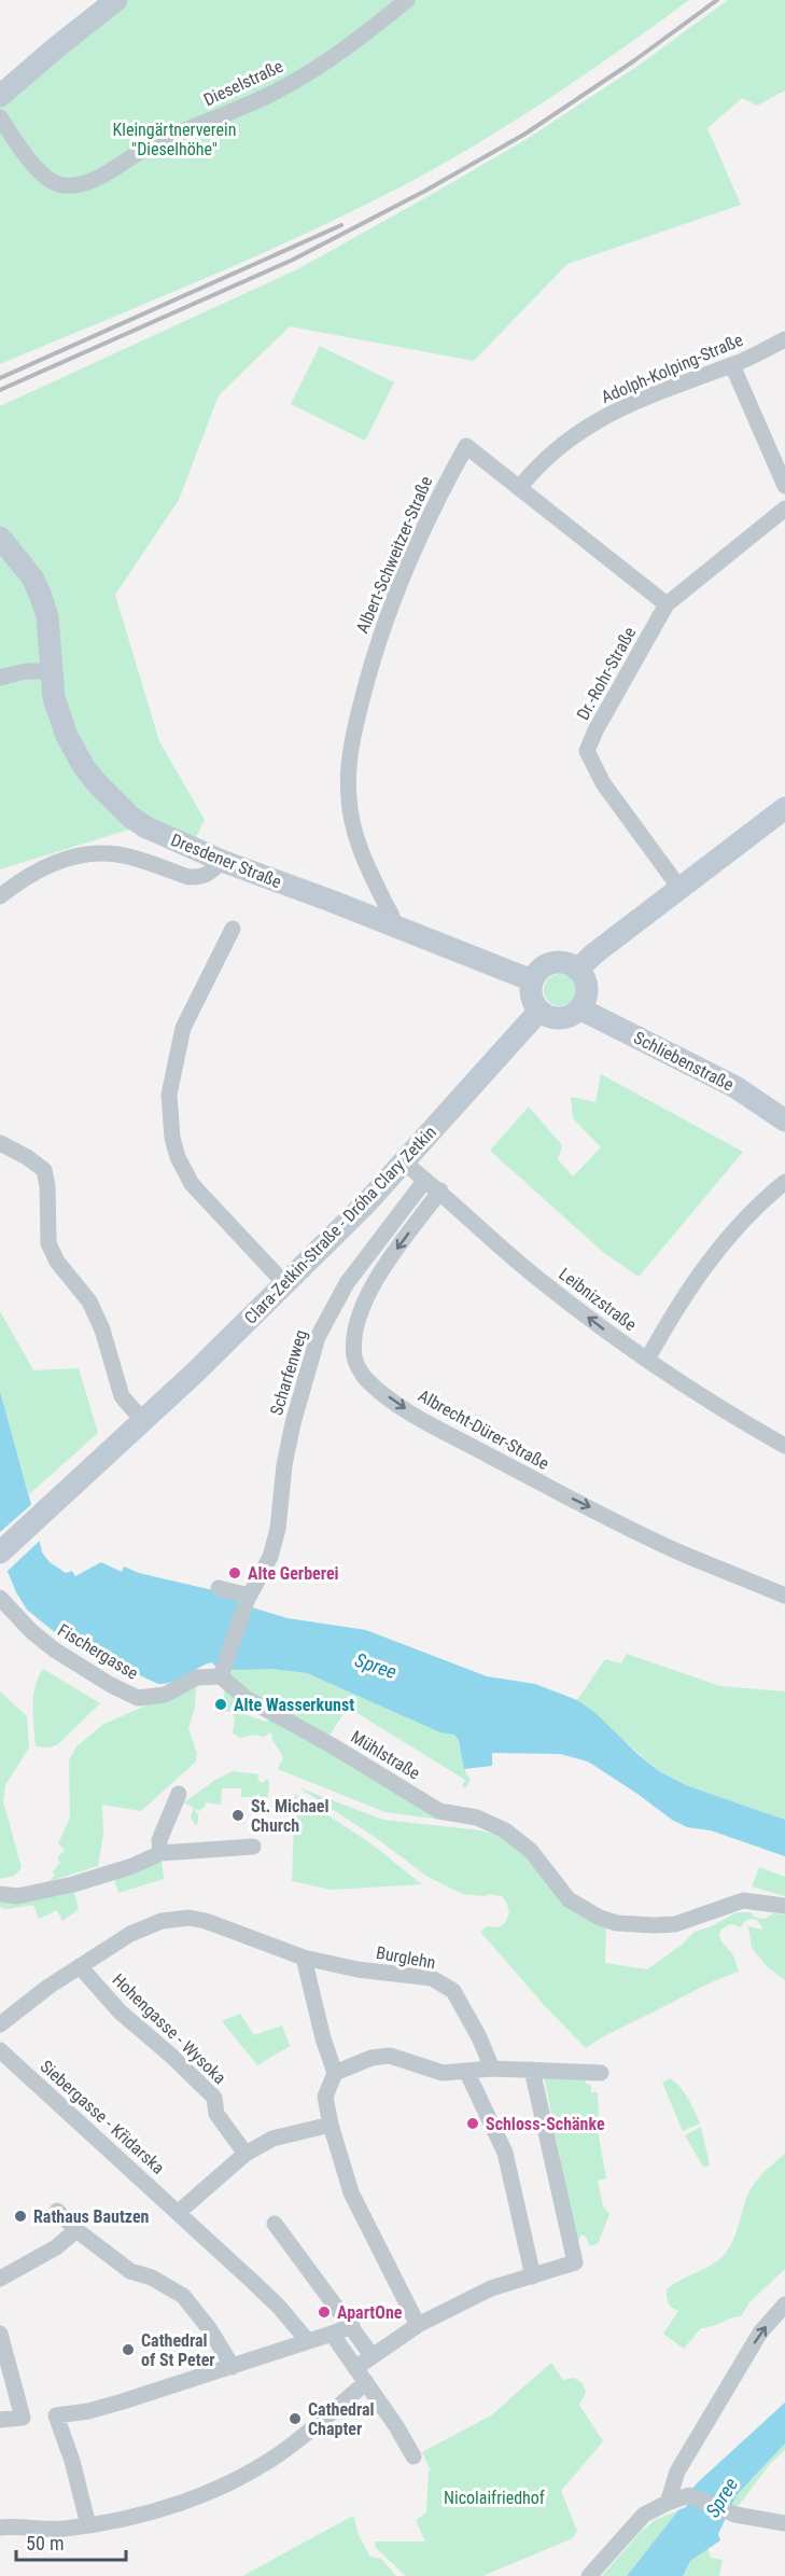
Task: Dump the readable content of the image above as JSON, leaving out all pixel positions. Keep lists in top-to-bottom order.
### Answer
{
  "streets": {
    "main road": ["Dresdener Straße", "Schliebenstraße", "Clara-Zetkin-Straße - Dróha Clary Zetkin"],
    "street": [
      "Dieselstraße",
      "Adolph-Kolping-Straße",
      "Albert-Schweitzer-Straße",
      "Dr.-Rohr-Straße",
      "Leibnizstraße",
      "Scharfenweg",
      "Albrecht-Dürer-Straße",
      "Fischergasse",
      "Mühlstraße",
      "Burglehn",
      "Hohengasse - Wysoka",
      "Siebergasse - Křidarska"
    ]
  },
  "crossings": [
    ["Adolph-Kolping-Straße", "Albert-Schweitzer-Straße"],
    ["Albert-Schweitzer-Straße", "Dr.-Rohr-Straße"],
    ["Albert-Schweitzer-Straße", "Dresdener Straße"],
    ["Dresdener Straße", "Schliebenstraße"],
    ["Dresdener Straße", "Clara-Zetkin-Straße - Dróha Clary Zetkin"],
    ["Schliebenstraße", "Clara-Zetkin-Straße - Dróha Clary Zetkin"],
    ["Clara-Zetkin-Straße - Dróha Clary Zetkin", "Leibnizstraße"],
    ["Leibnizstraße", "Scharfenweg"],
    ["Leibnizstraße", "Albrecht-Dürer-Straße"],
    ["Scharfenweg", "Fischergasse"],
    ["Scharfenweg", "Mühlstraße"],
    ["Fischergasse", "Mühlstraße"],
    ["Burglehn", "Hohengasse - Wysoka"]
  ],
  "one_way": ["Leibnizstraße"],
  "water": ["Spree"],
  "parks": ["Kleingärtnerverein \"Dieselhöhe\"", "Nicolaifriedhof"],
  "places": [
    "Alte Gerberei",
    "Alte Wasserkunst",
    "St. Michael Church",
    "Schloss-Schänke",
    "Rathaus Bautzen",
    "ApartOne",
    "Cathedral of St Peter",
    "Cathedral Chapter"
  ],
  "scale_bar": "50 m"
}
